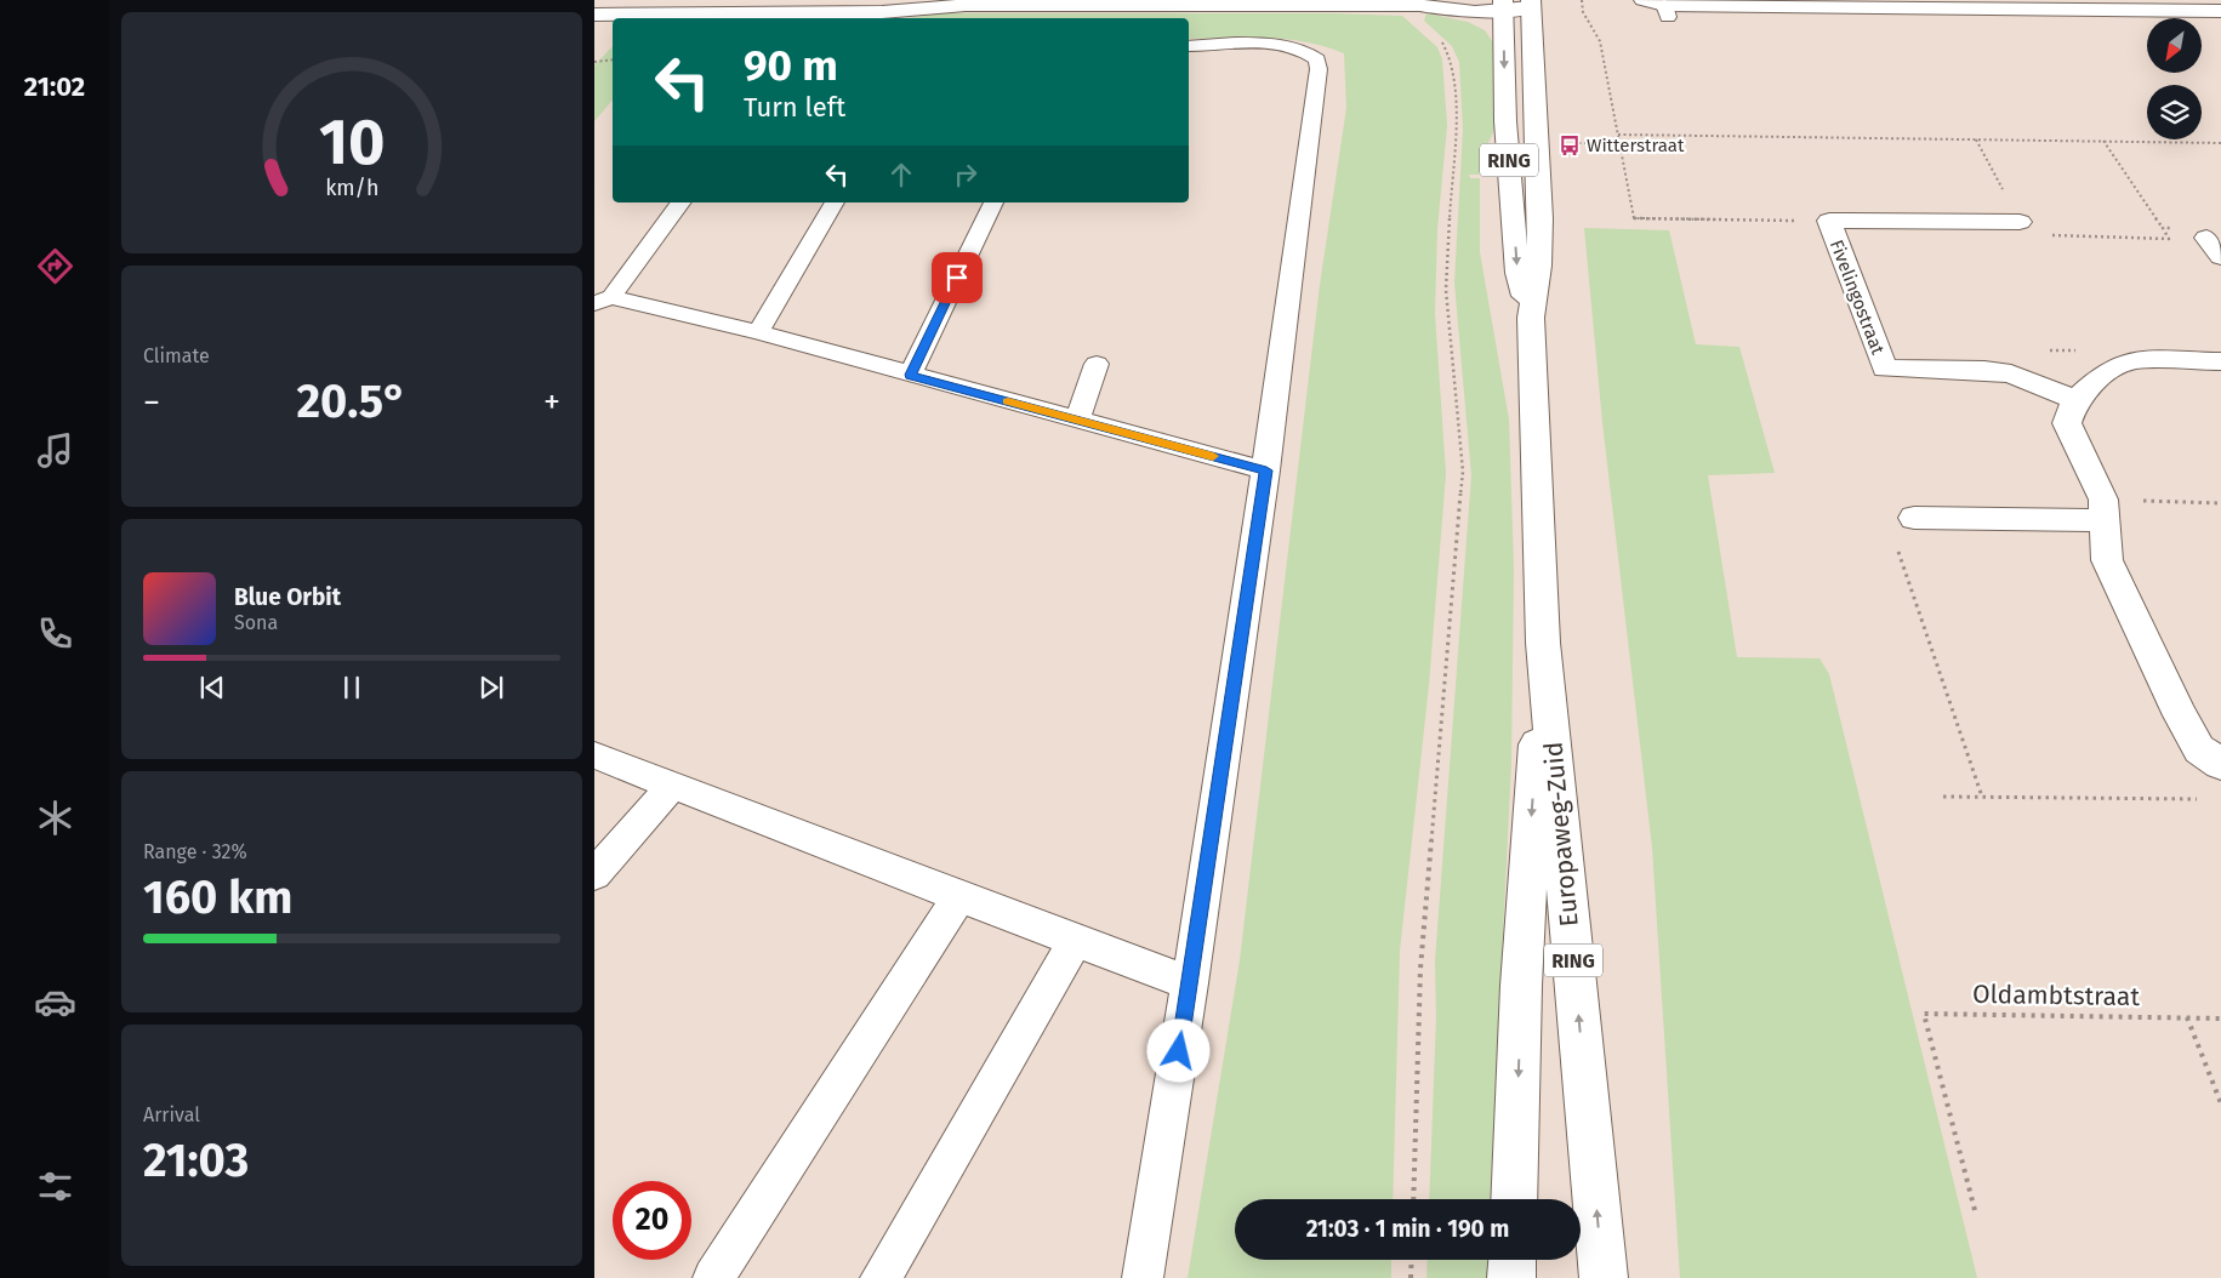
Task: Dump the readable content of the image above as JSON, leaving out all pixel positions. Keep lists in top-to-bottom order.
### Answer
{
  "streets": {
    "street": ["RING", "Fivelingostraat", "Europaweg-Zuid"],
    "path": ["Oldambtstraat"]
  },
  "places": {
    "bus stop": ["Witterstraat"]
  },
  "north": "bottom left",
  "page": {
    "tabs": "21:02",
    "turn": ["90 m", "Turn left"],
    "tile": [
      "Climate",
      ["Range · 32%", "160 km"],
      ["Arrival", "21:03"]
    ],
    "heat": ["−", "20.5°", "+"],
    "song": ["Blue Orbit", "Sona"],
    "limit": "20",
    "trip": "21:03 · 1 min · 190 m",
    "gauge": ["10", "km/h"]
  }
}
